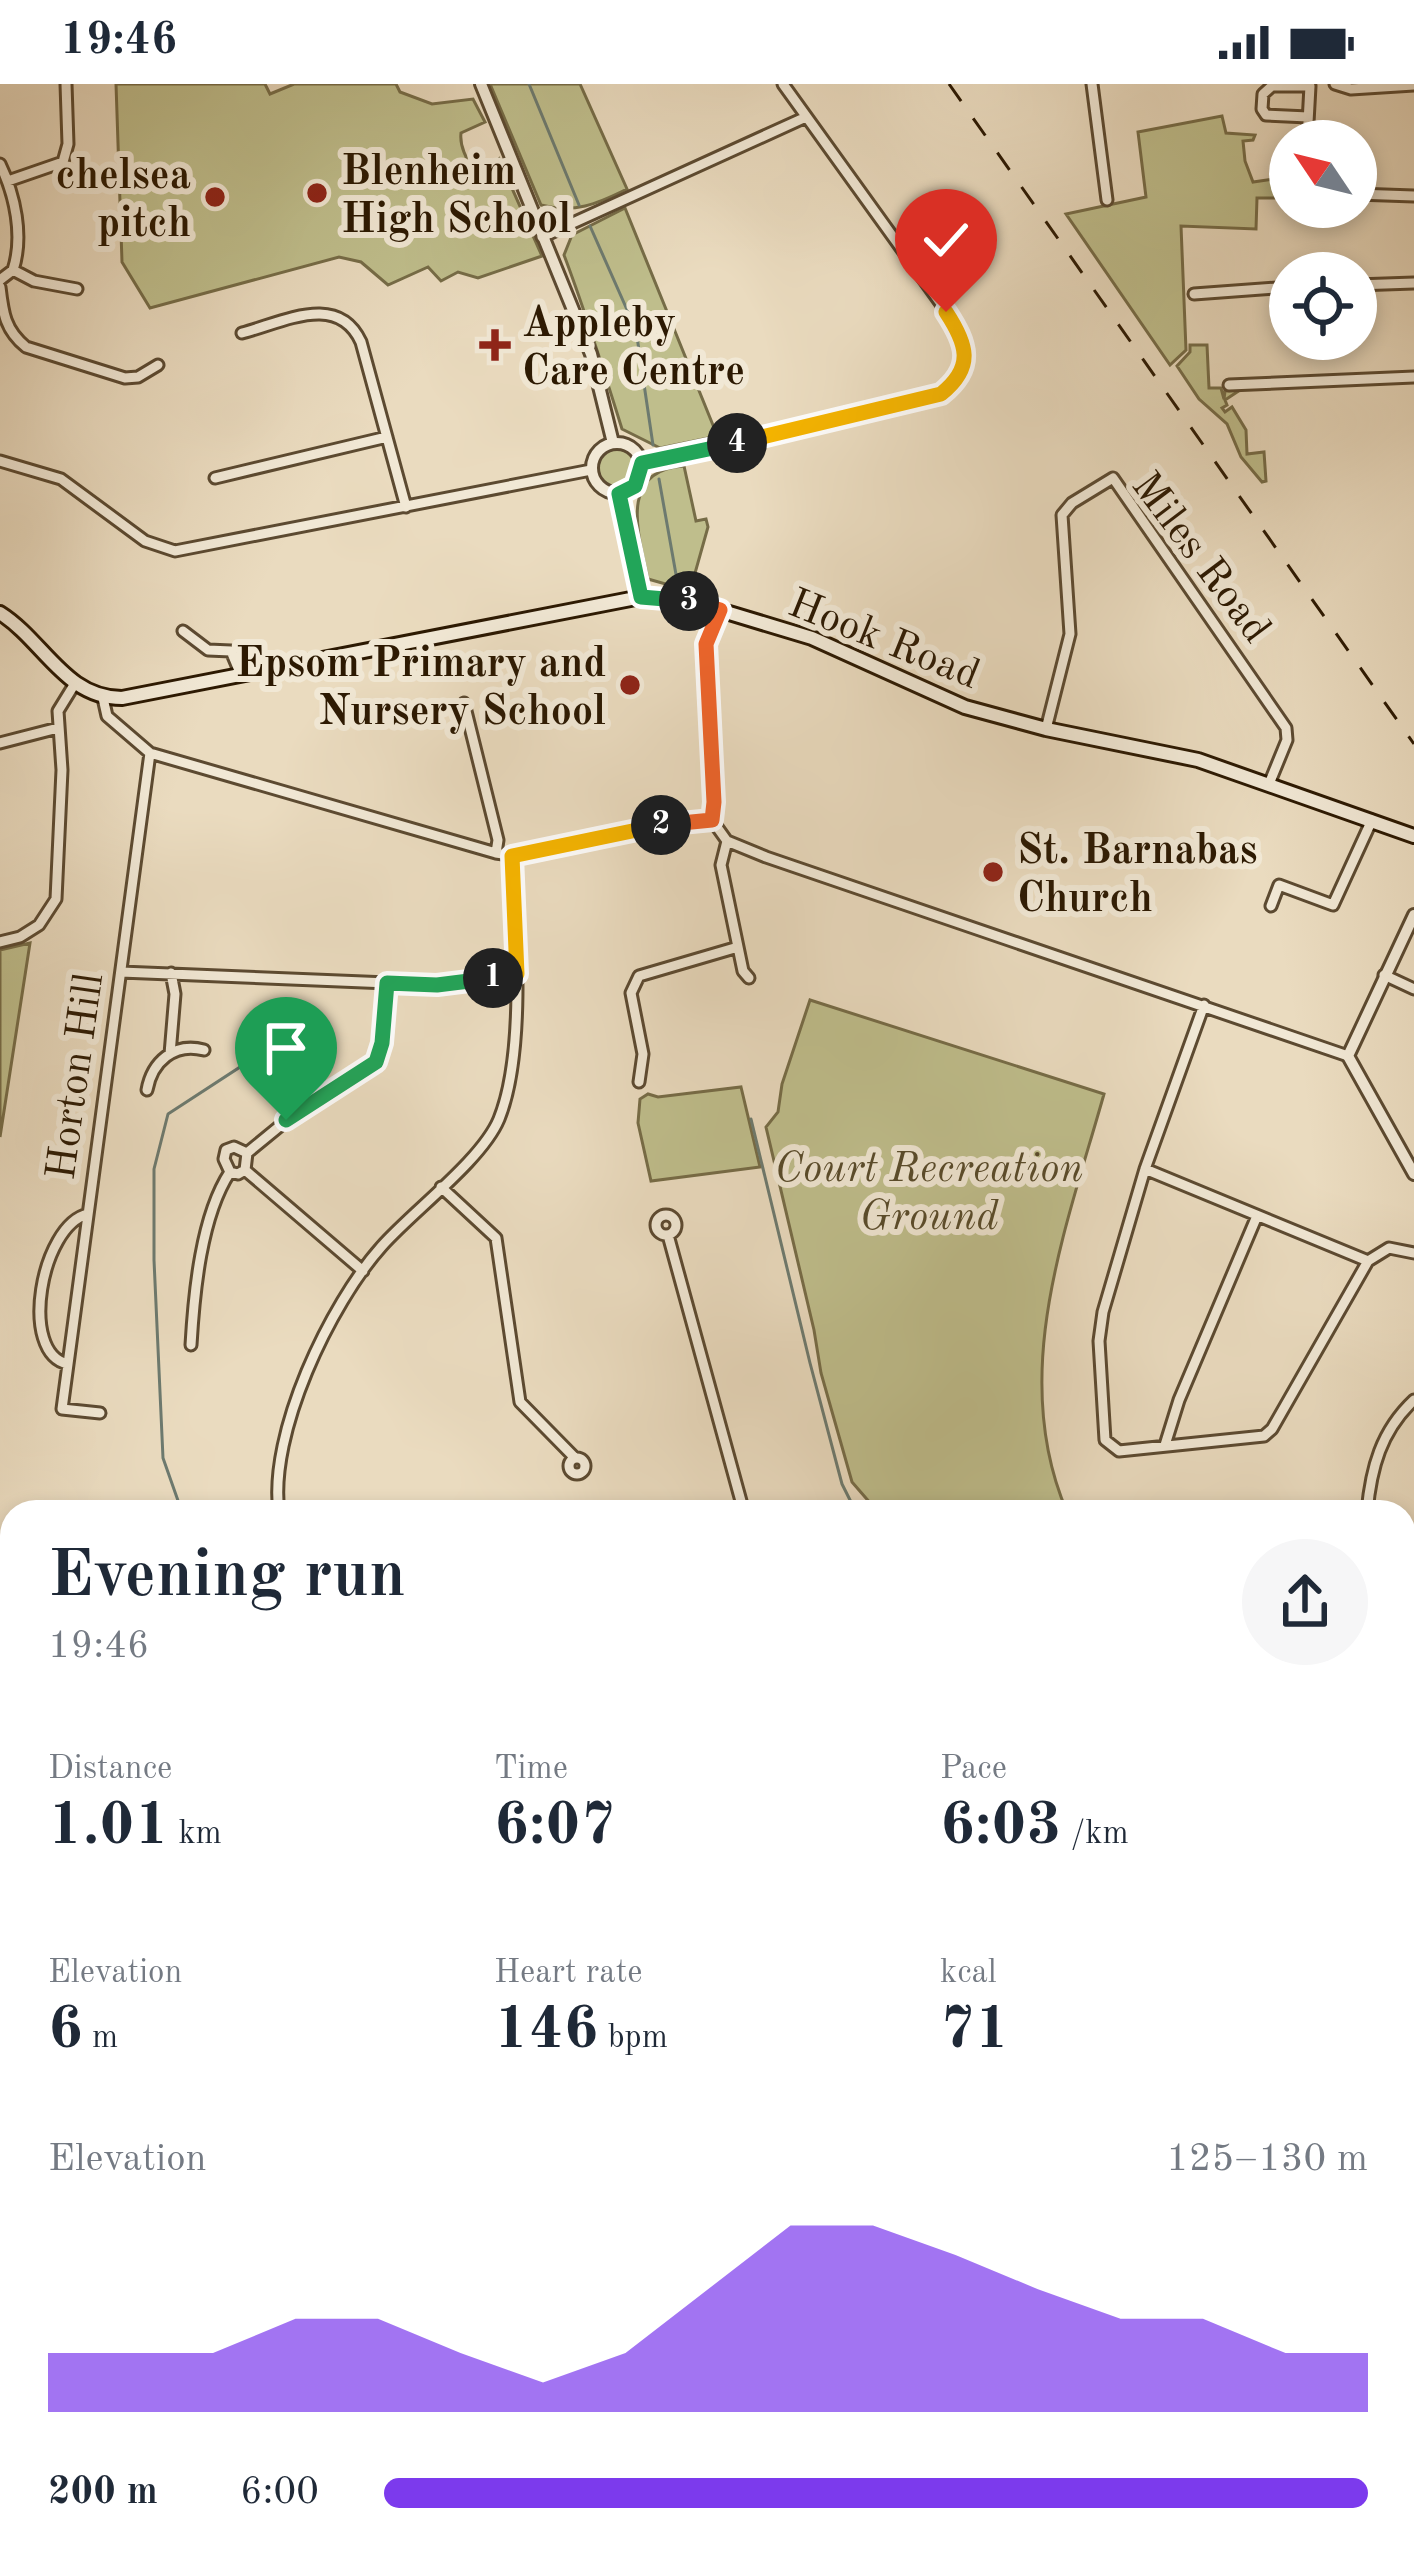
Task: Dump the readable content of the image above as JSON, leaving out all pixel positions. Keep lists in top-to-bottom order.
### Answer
{
  "streets": {
    "main road": ["Hook Road"],
    "street": ["Miles Road", "Horton Hill"]
  },
  "crossings": [
    ["Miles Road", "Hook Road"]
  ],
  "parks": ["Court Recreation Ground"],
  "places": {
    "other": [
      "Blenheim High School",
      "chelsea pitch",
      "Epsom Primary and Nursery School",
      "St. Barnabas Church"
    ],
    "health": ["Appleby Care Centre"]
  },
  "north": "top left",
  "page": {
    "status": "19:46",
    "pins": [
      "4",
      "3",
      "2",
      "1"
    ],
    "heading": ["Evening run", "19:46"],
    "stats": [
      ["Distance", "1.01 km"],
      ["Time", "6:07"],
      ["Pace", "6:03 /km"],
      ["Elevation", "6 m"],
      ["Heart rate", "146 bpm"],
      ["kcal", "71"]
    ],
    "chart": ["Elevation", "125–130 m"],
    "list": [
      {
        "name": "200 m",
        "note": "6:00"
      }
    ]
  }
}
